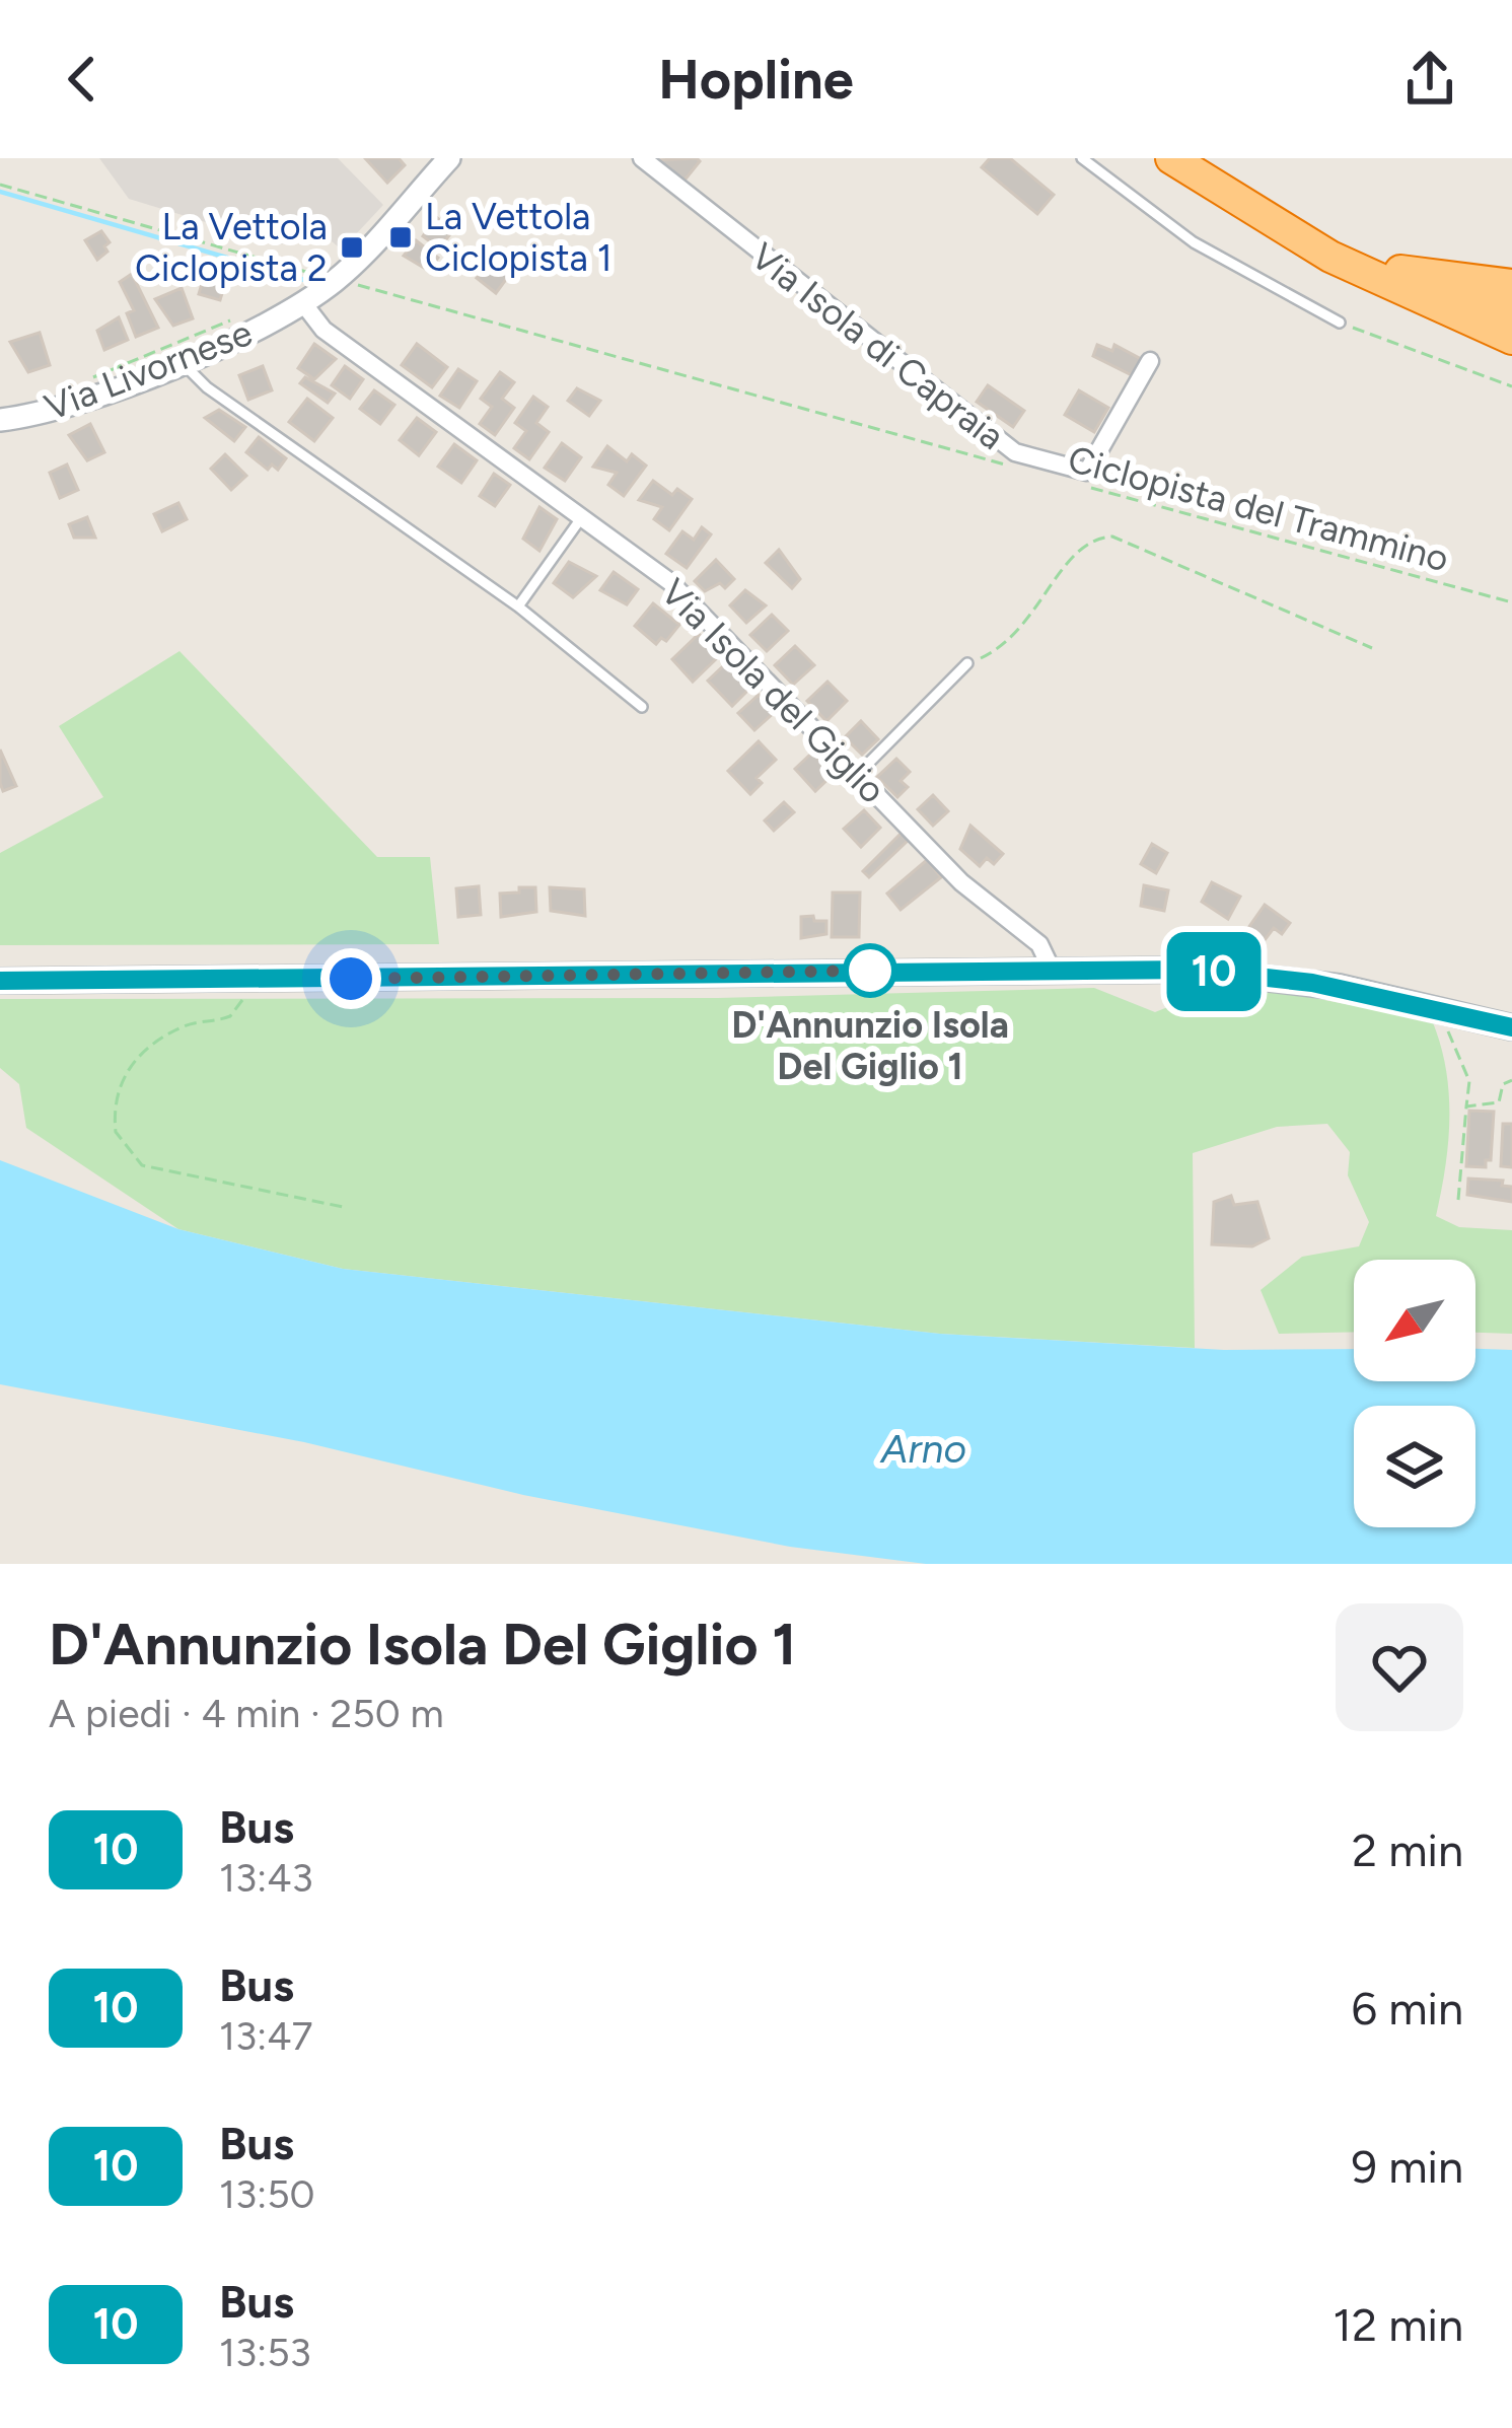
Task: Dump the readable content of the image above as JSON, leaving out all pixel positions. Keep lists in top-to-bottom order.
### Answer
{
  "streets": {
    "street": ["Via Isola di Capraia", "Via Livornese", "Via Isola del Giglio"],
    "path": ["Ciclopista del Trammino"]
  },
  "crossings": [
    ["Via Livornese", "Via Isola del Giglio"]
  ],
  "water": ["Arno"],
  "places": {
    "transit": ["La Vettola Ciclopista 1", "La Vettola Ciclopista 2"],
    "other": ["D'Annunzio Isola Del Giglio 1"]
  },
  "lines": ["bus line 10"],
  "north": "bottom left",
  "page": {
    "header": "Hopline",
    "on_map": "10",
    "heading": ["D'Annunzio Isola Del Giglio 1", "A piedi · 4 min · 250 m"],
    "list": [
      {
        "mark": "10",
        "name": "Bus",
        "note": "13:43",
        "value": "2 min"
      },
      {
        "mark": "10",
        "name": "Bus",
        "note": "13:47",
        "value": "6 min"
      },
      {
        "mark": "10",
        "name": "Bus",
        "note": "13:50",
        "value": "9 min"
      },
      {
        "mark": "10",
        "name": "Bus",
        "note": "13:53",
        "value": "12 min"
      }
    ]
  }
}
